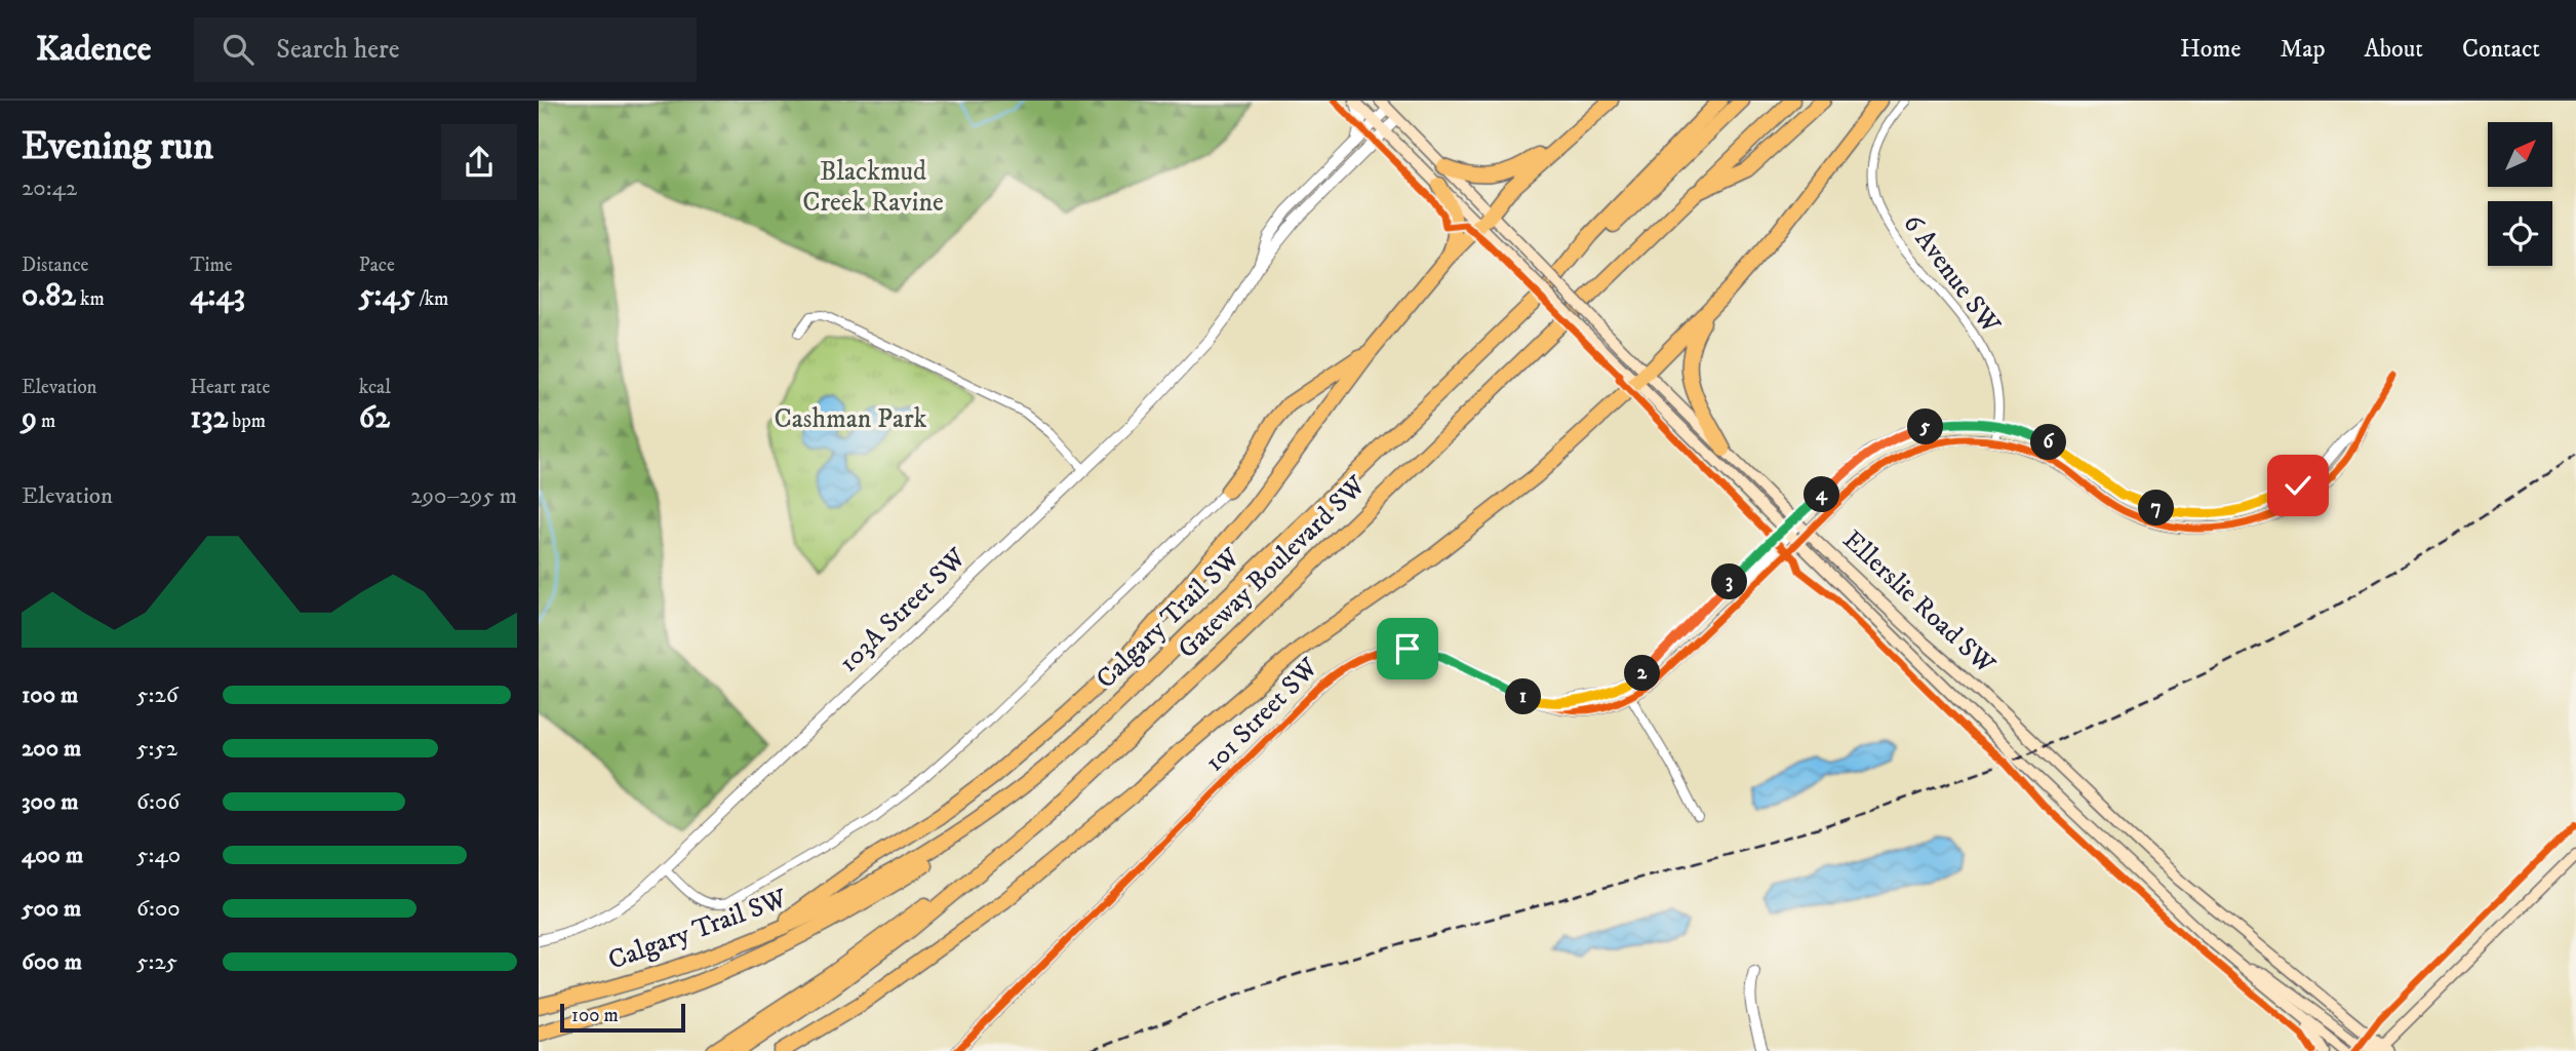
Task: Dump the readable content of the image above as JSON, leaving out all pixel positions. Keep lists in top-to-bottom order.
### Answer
{
  "streets": {
    "highway": ["Gateway Boulevard SW", "Calgary Trail SW"],
    "main road": ["Ellerslie Road SW"],
    "street": ["6 Avenue SW", "103A Street SW", "101 Street SW"]
  },
  "crossings": [
    ["Ellerslie Road SW", "103A Street SW"],
    ["Ellerslie Road SW", "101 Street SW"],
    ["103A Street SW", "Calgary Trail SW"]
  ],
  "parks": ["Blackmud Creek Ravine", "Cashman Park"],
  "scale_bar": "100 m",
  "north": "top right",
  "page": {
    "header": "Kadence",
    "search": "Search here",
    "nav": [
      "Home",
      "Map",
      "About",
      "Contact"
    ],
    "heading": ["Evening run", "20:42"],
    "stats": [
      ["Distance", "0.82 km"],
      ["Time", "4:43"],
      ["Pace", "5:45 /km"],
      ["Elevation", "9 m"],
      ["Heart rate", "132 bpm"],
      ["kcal", "62"]
    ],
    "pins": [
      "5",
      "6",
      "4",
      "7",
      "3",
      "2",
      "1"
    ],
    "chart": ["Elevation", "290–295 m"],
    "list": [
      {
        "name": "100 m",
        "note": "5:26"
      },
      {
        "name": "200 m",
        "note": "5:52"
      },
      {
        "name": "300 m",
        "note": "6:06"
      },
      {
        "name": "400 m",
        "note": "5:40"
      },
      {
        "name": "500 m",
        "note": "6:00"
      },
      {
        "name": "600 m",
        "note": "5:25"
      }
    ],
    "scale": "100 m"
  }
}
